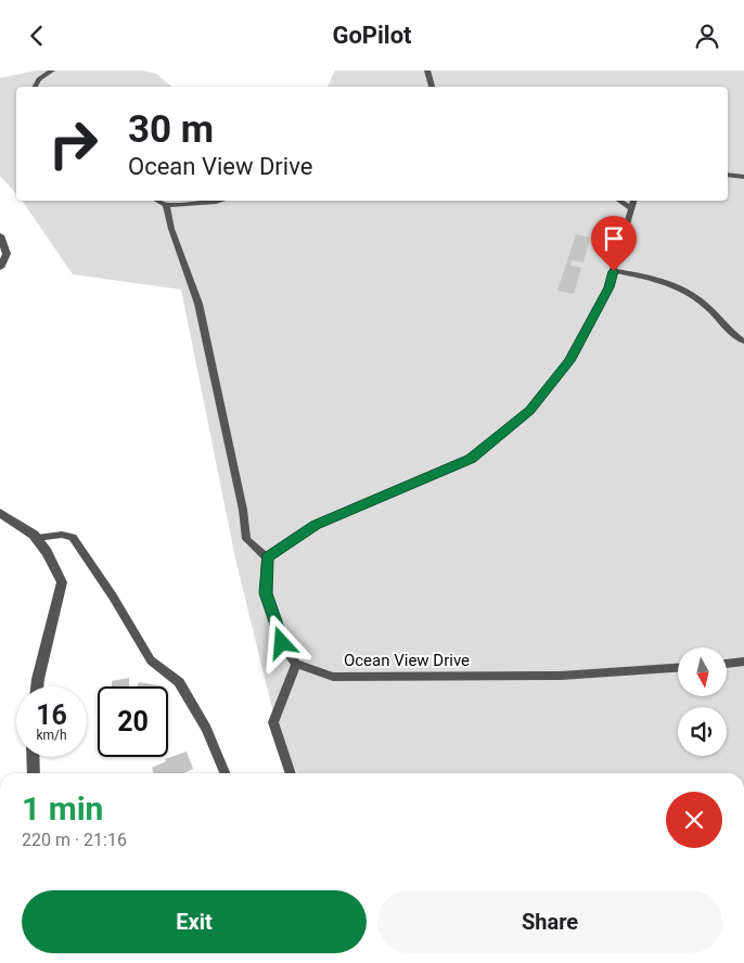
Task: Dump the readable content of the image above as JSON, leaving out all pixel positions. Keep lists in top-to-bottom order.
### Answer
{
  "streets": {
    "lane": ["Ocean View Drive"]
  },
  "north": "bottom",
  "page": {
    "header": "GoPilot",
    "turn": ["30 m", "Ocean View Drive"],
    "speed": "16 km/h",
    "limit": "20",
    "heading": ["1 min", "220 m · 21:16"],
    "buttons": ["Exit", "Share"]
  }
}
